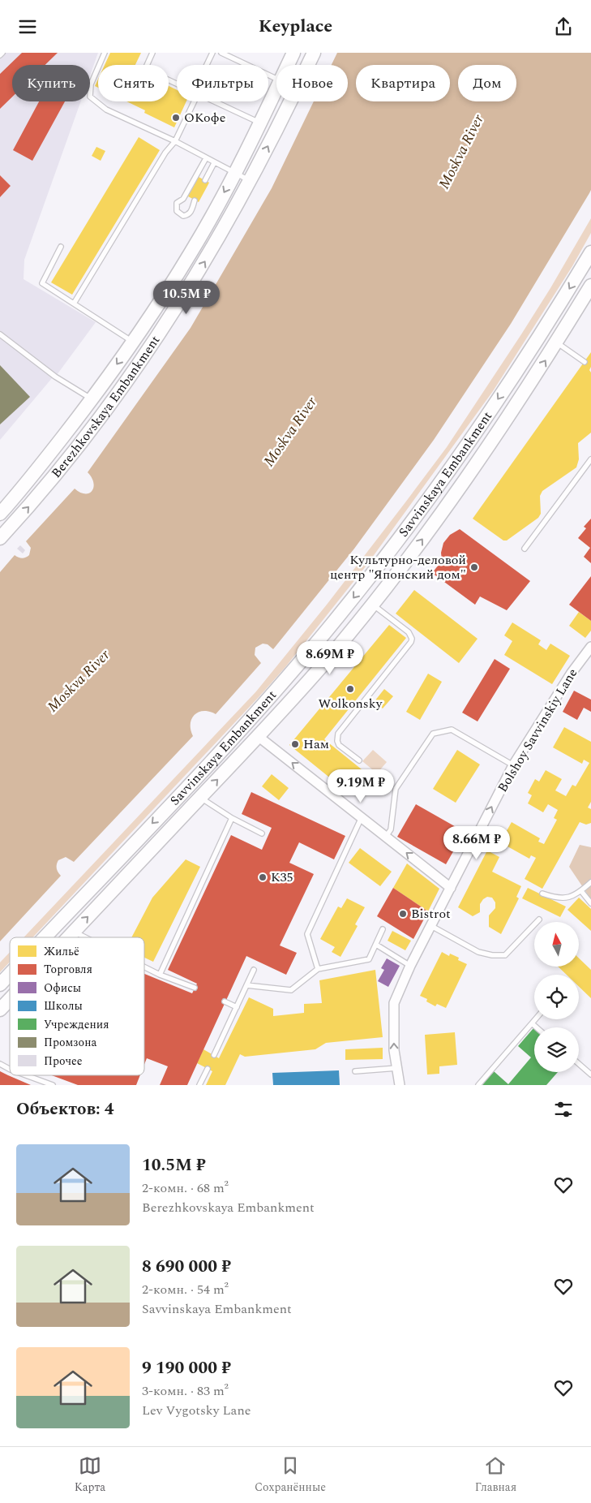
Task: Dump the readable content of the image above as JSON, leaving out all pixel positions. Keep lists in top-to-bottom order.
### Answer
{
  "streets": {
    "main road": ["Berezhkovskaya Embankment", "Savvinskaya Embankment"],
    "street": ["Bolshoy Savvinskiy Lane"]
  },
  "one_way": ["Bolshoy Savvinskiy Lane"],
  "water": ["Moskva River"],
  "places": [
    "ОКофе",
    "Культурно-деловой центр \"Японский дом\"",
    "Wolkonsky",
    "Нам",
    "K35",
    "Bistrot"
  ],
  "legend": [
    "Жильё",
    "Торговля",
    "Офисы",
    "Школы",
    "Учреждения",
    "Промзона",
    "Прочее"
  ],
  "north": "top",
  "page": {
    "header": "Keyplace",
    "chip": [
      "Купить",
      "Снять",
      "Фильтры",
      "Новое",
      "Квартира",
      "Дом"
    ],
    "price": [
      "10.5M ₽",
      "8.69M ₽",
      "9.19M ₽",
      "8.66M ₽"
    ],
    "heading": "Объектов: 4",
    "list": [
      {
        "name": "10.5M ₽",
        "note": "2-комн. · 68 m² · Berezhkovskaya Embankment"
      },
      {
        "name": "8 690 000 ₽",
        "note": "2-комн. · 54 m² · Savvinskaya Embankment"
      },
      {
        "name": "9 190 000 ₽",
        "note": "3-комн. · 83 m² · Lev Vygotsky Lane"
      }
    ],
    "tabs": ["Карта", "Сохранённые", "Главная"]
  }
}
